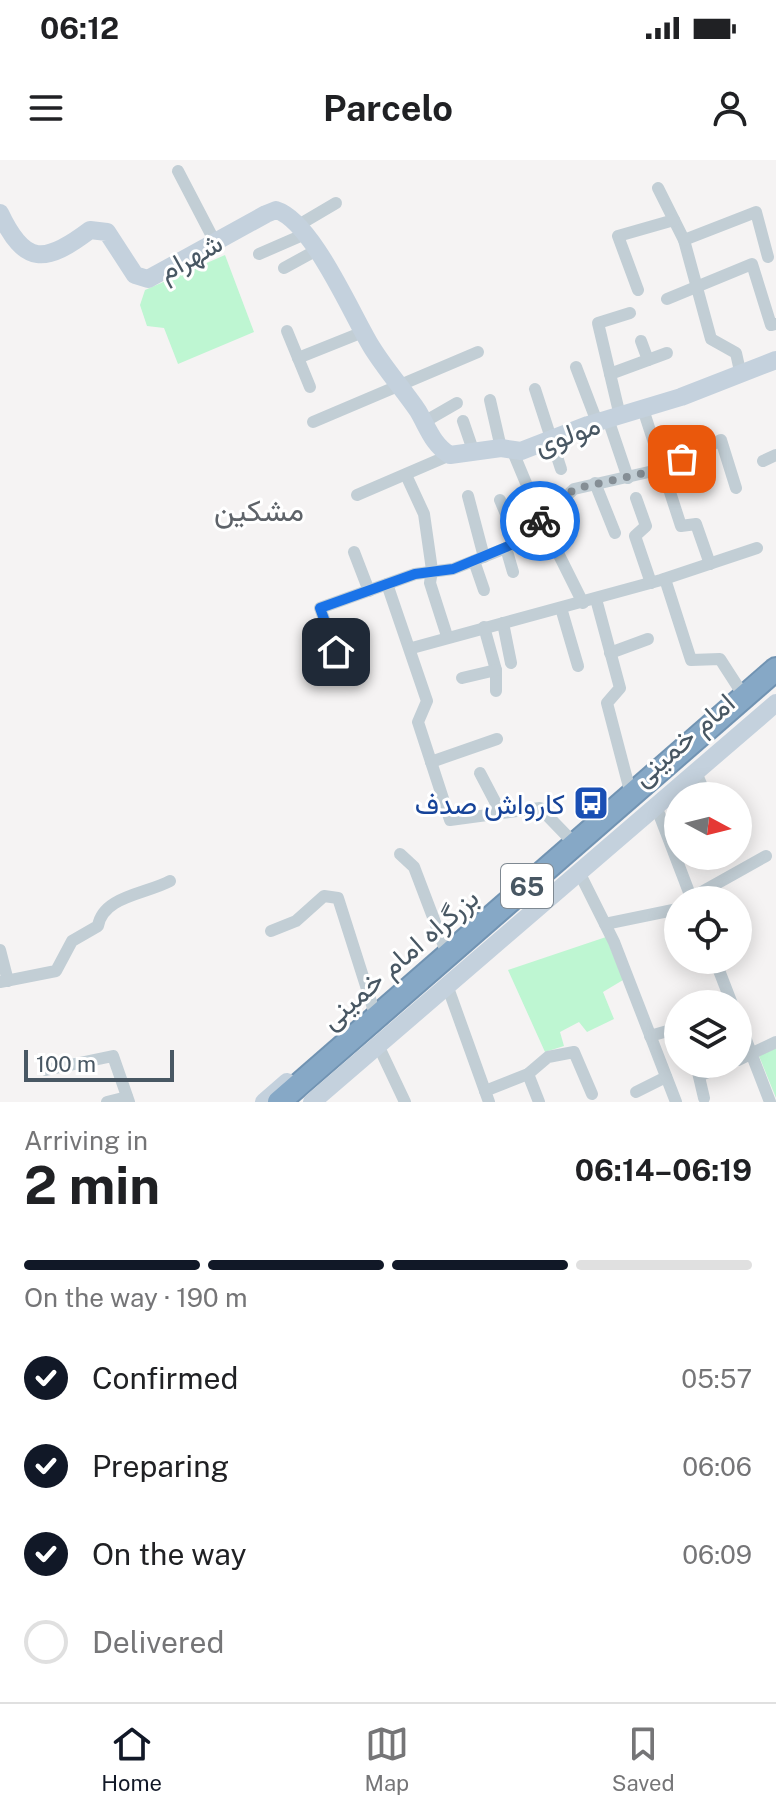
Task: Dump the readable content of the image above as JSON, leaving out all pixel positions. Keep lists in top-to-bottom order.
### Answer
{
  "streets": {
    "highway": ["65", "بزرگراه امام خمینی"],
    "main road": ["شهرام", "مولوی", "امام خمینی"]
  },
  "districts": ["مشکین"],
  "places": {
    "bus stop": ["کارواش صدف"]
  },
  "scale_bar": "100 m",
  "north": "right",
  "page": {
    "status": "06:12",
    "header": "Parcelo",
    "scale": "100 m",
    "heading": ["2 min", "Arriving in", "06:14–06:19"],
    "bar": "On the way · 190 m",
    "list": [
      ["Confirmed", "05:57"],
      ["Preparing", "06:06"],
      ["On the way", "06:09"],
      "Delivered"
    ],
    "tabs": ["Home", "Map", "Saved"]
  }
}
